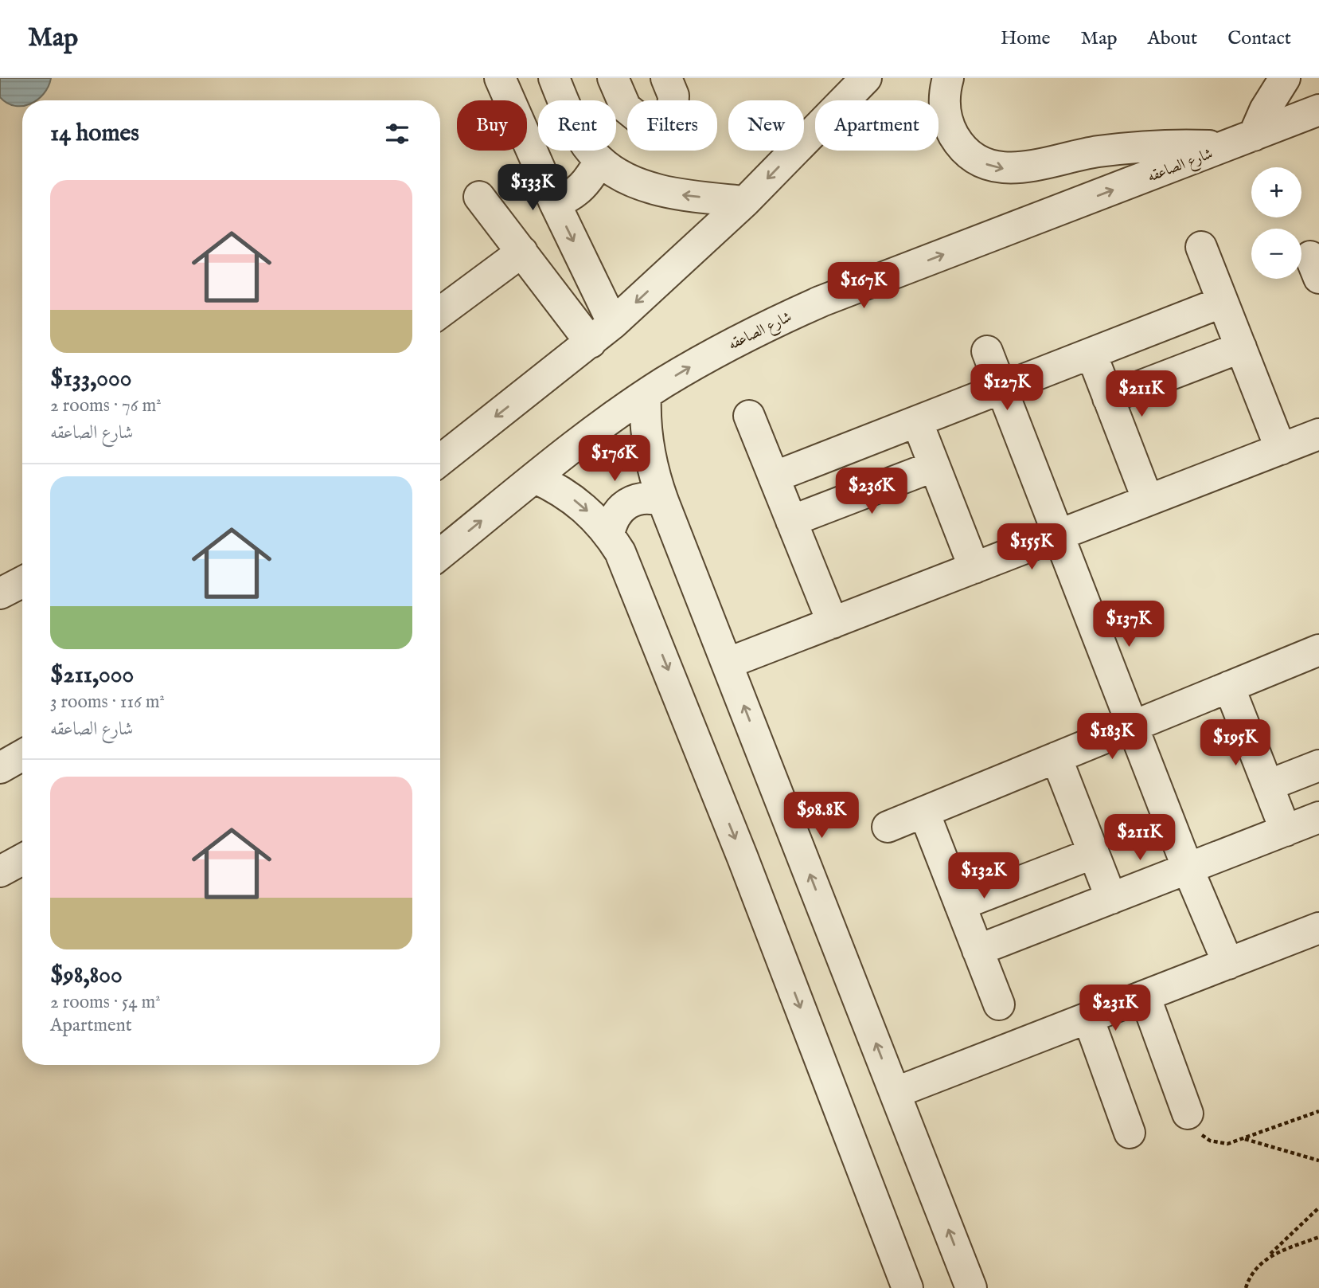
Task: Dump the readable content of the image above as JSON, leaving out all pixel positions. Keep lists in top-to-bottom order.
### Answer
{
  "streets": {
    "street": ["شارع الصاعقه"]
  },
  "page": {
    "header": "Map",
    "nav": [
      "Home",
      "Map",
      "About",
      "Contact"
    ],
    "chip": [
      "Buy",
      "Rent",
      "Filters",
      "New",
      "Apartment"
    ],
    "heading": "14 homes",
    "price": [
      "$133K",
      "$167K",
      "$127K",
      "$211K",
      "$176K",
      "$236K",
      "$155K",
      "$137K",
      "$183K",
      "$195K",
      "$98.8K",
      "$211K",
      "$132K",
      "$231K"
    ],
    "map_buttons": ["+", "−"],
    "list": [
      {
        "name": "$133,000",
        "note": "2 rooms · 76 m² · شارع الصاعقه"
      },
      {
        "name": "$211,000",
        "note": "3 rooms · 116 m² · شارع الصاعقه"
      },
      {
        "name": "$98,800",
        "note": "2 rooms · 54 m² · Apartment"
      }
    ]
  }
}
